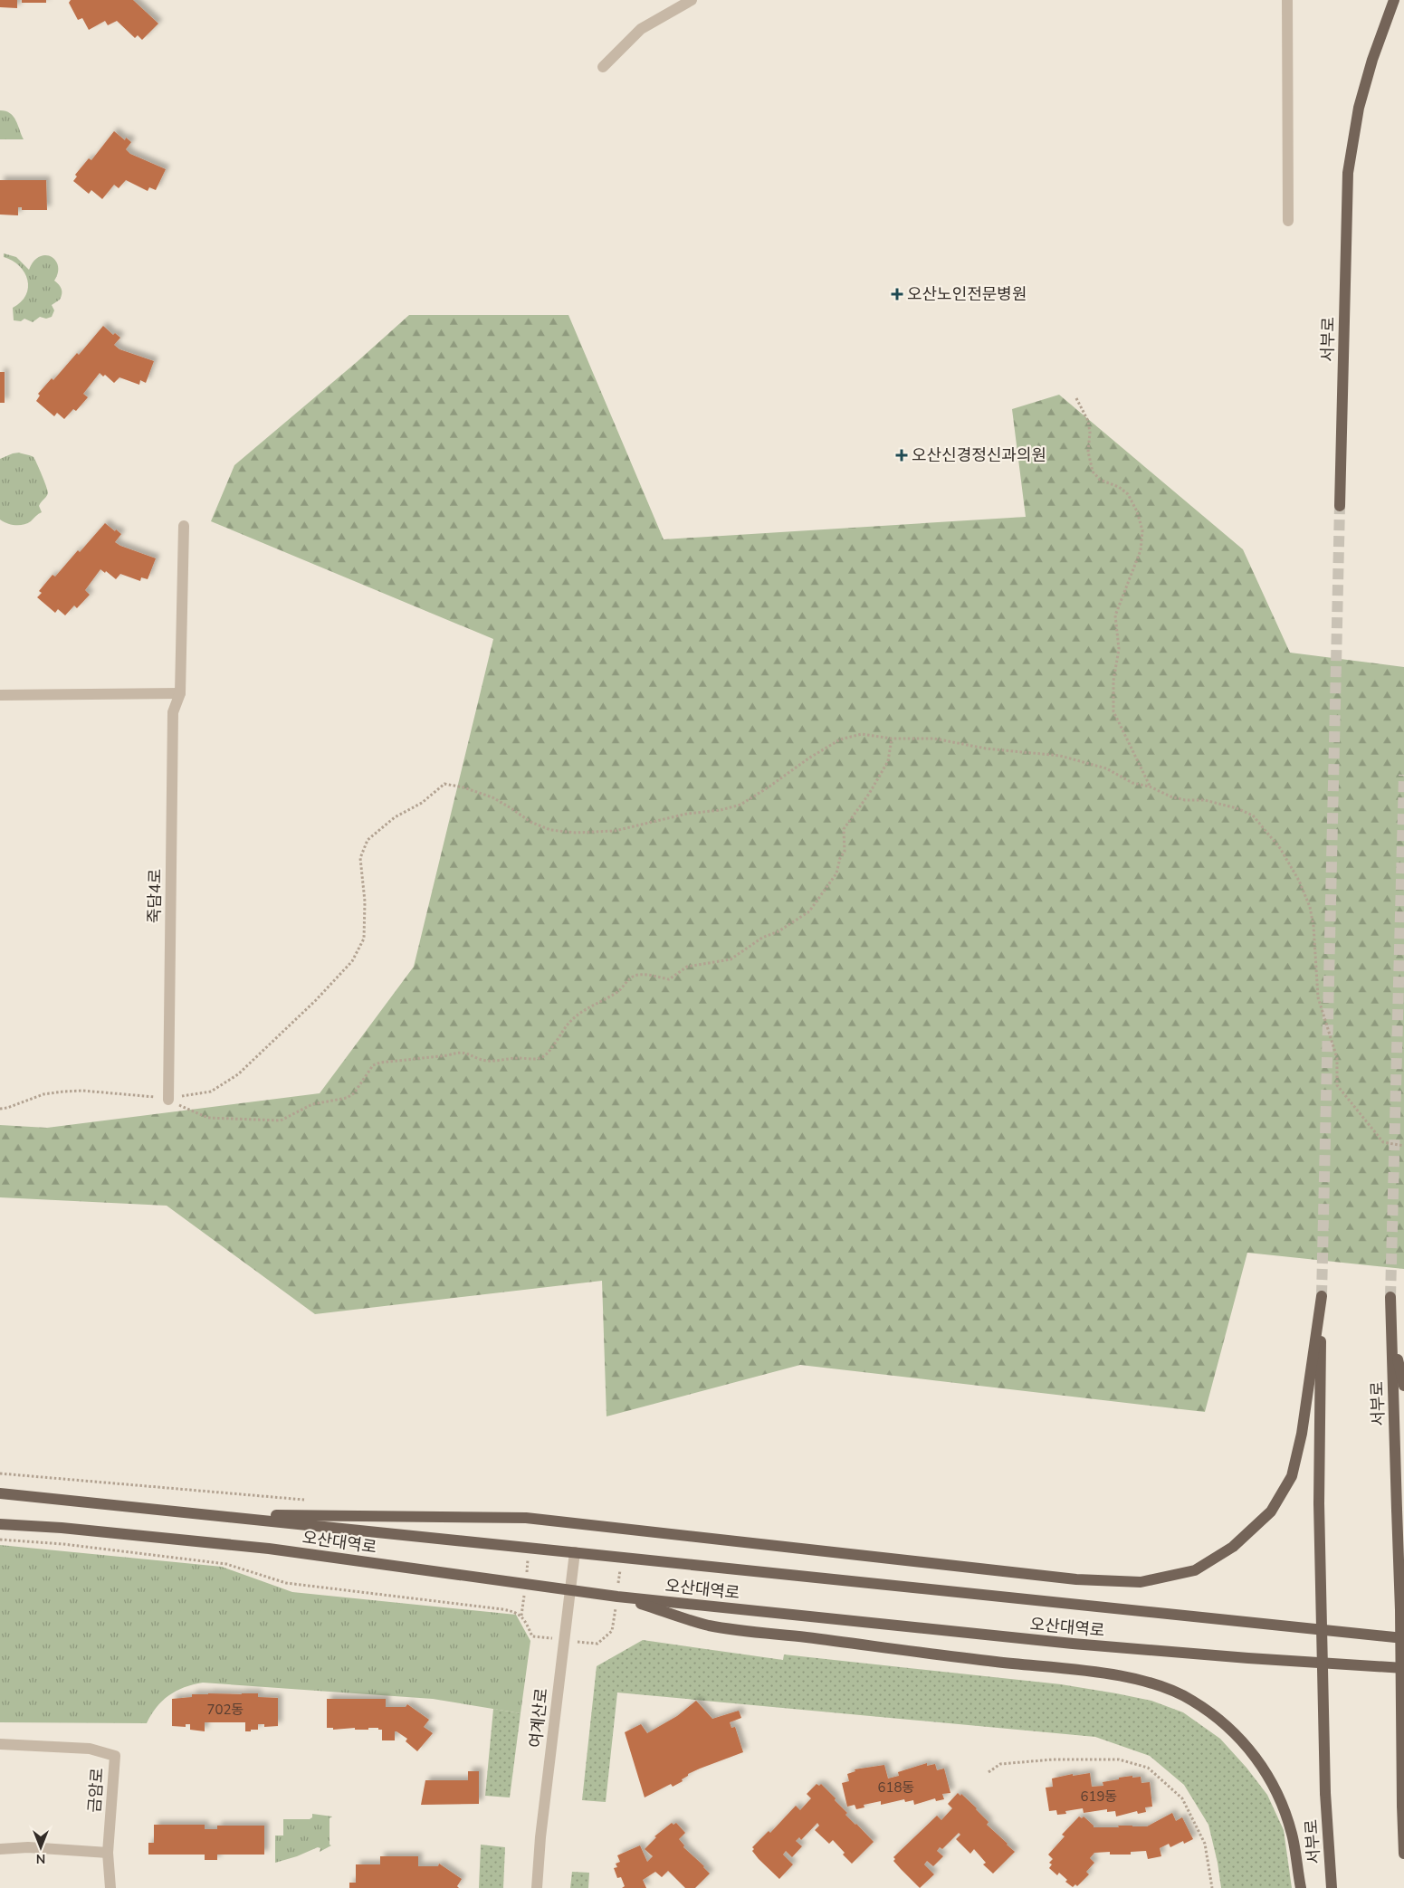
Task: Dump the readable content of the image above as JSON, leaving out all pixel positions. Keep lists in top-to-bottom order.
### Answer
{
  "streets": {
    "main road": ["서부로", "오산대역로"],
    "street": ["죽담4로", "여계산로", "금암로"]
  },
  "crossings": [
    ["서부로", "오산대역로"],
    ["오산대역로", "여계산로"]
  ],
  "places": {
    "health": ["오산노인전문병원", "오산신경정신과의원"]
  },
  "house_numbers": ["702동", "618동", "619동"],
  "north": "bottom"
}
